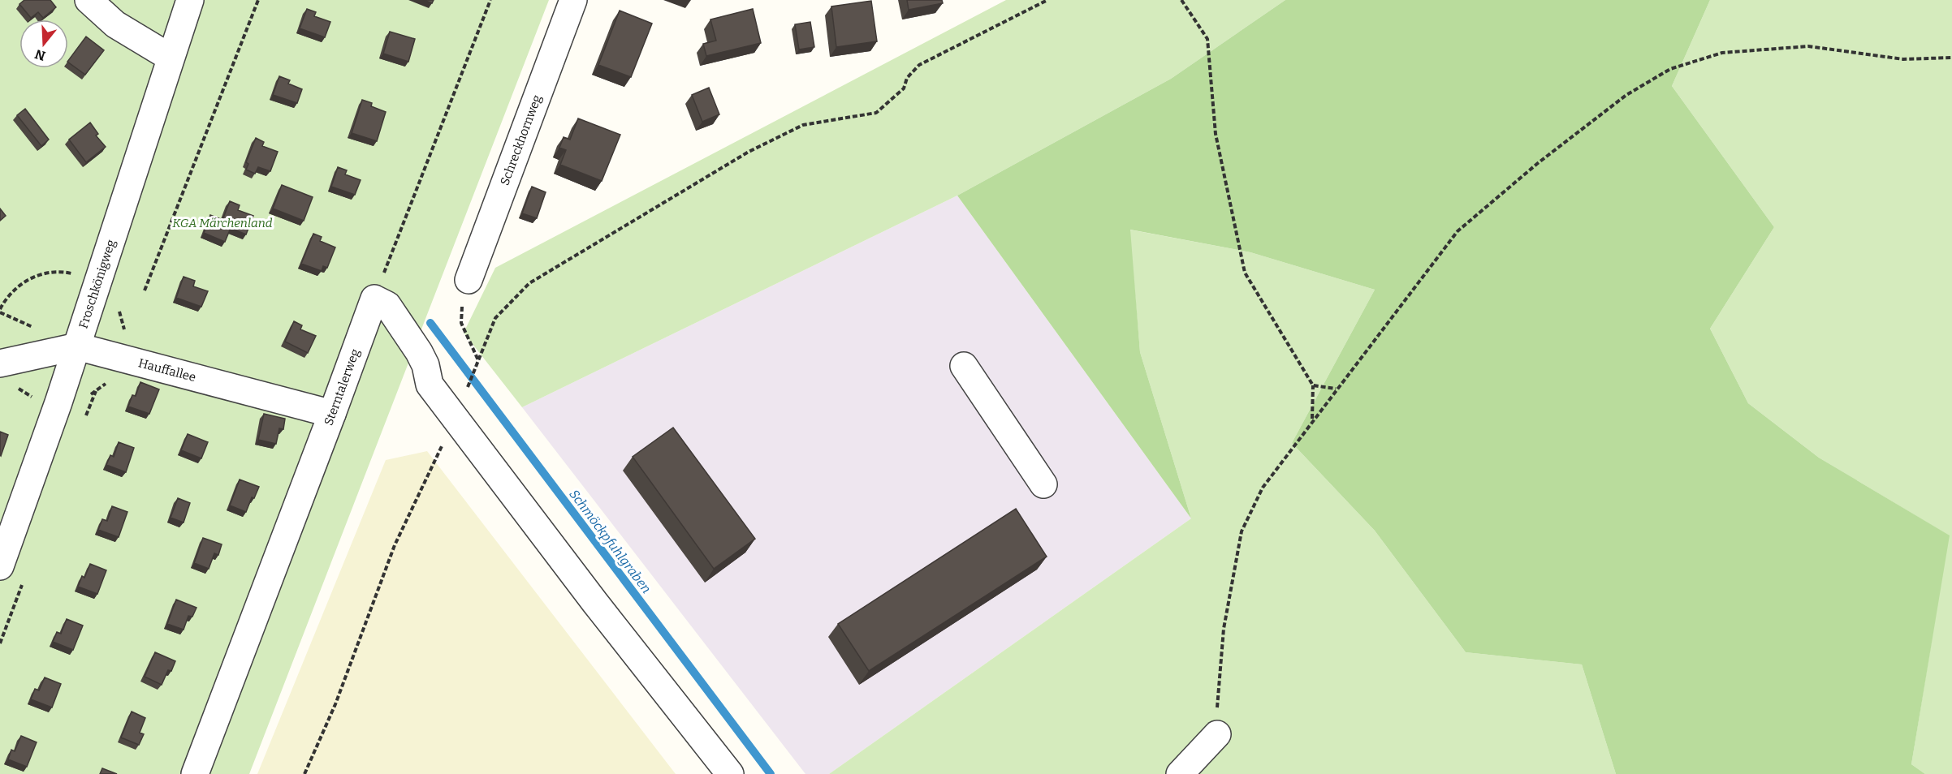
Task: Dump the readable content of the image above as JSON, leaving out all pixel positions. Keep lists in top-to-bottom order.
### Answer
{
  "streets": {
    "street": [
      "Schreckhornweg",
      "Froschkönigweg",
      "Hauffallee",
      "Sterntalerweg"
    ]
  },
  "crossings": [
    ["Froschkönigweg", "Hauffallee"],
    ["Hauffallee", "Sterntalerweg"]
  ],
  "water": ["Schmöckpfuhlgraben"],
  "parks": ["KGA Märchenland"],
  "north": "bottom"
}
